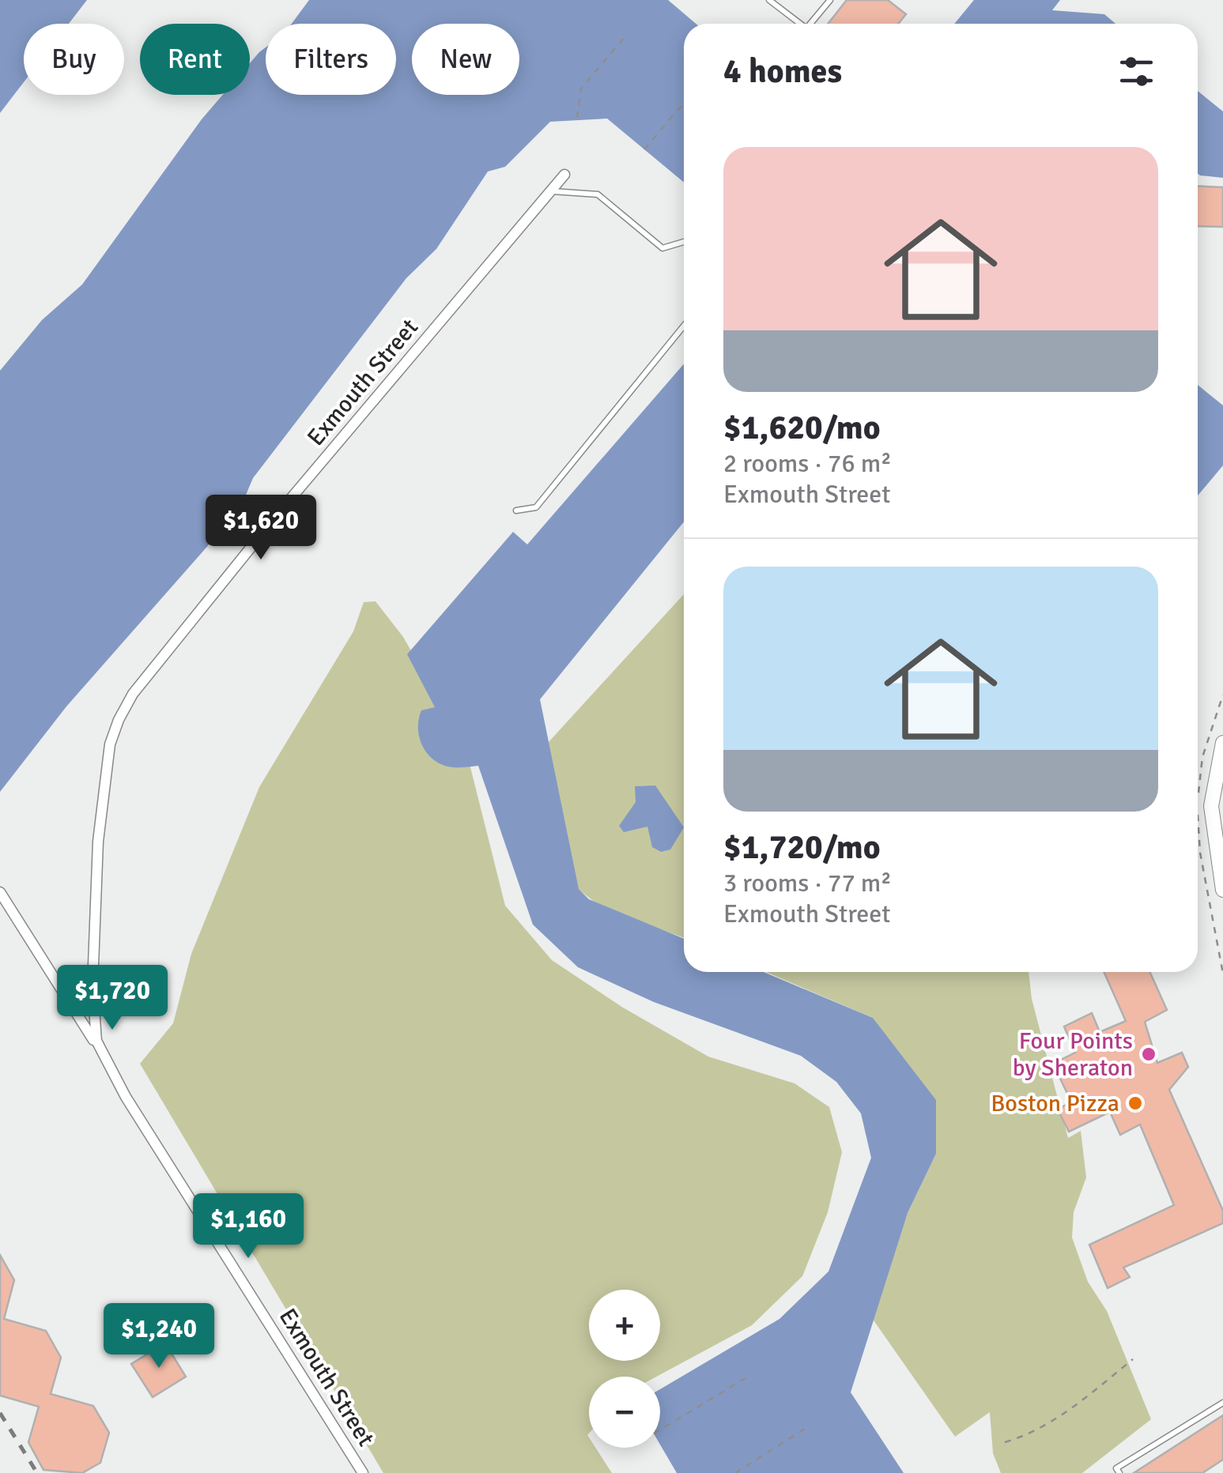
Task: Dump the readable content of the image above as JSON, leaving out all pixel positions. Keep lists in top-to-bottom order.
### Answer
{
  "streets": {
    "street": ["Exmouth Street"]
  },
  "places": ["Four Points by Sheraton", "Boston Pizza"],
  "page": {
    "chip": [
      "Buy",
      "Rent",
      "Filters",
      "New"
    ],
    "heading": "4 homes",
    "list": [
      {
        "name": "$1,620/mo",
        "note": "2 rooms · 76 m² · Exmouth Street"
      },
      {
        "name": "$1,720/mo",
        "note": "3 rooms · 77 m² · Exmouth Street"
      }
    ],
    "price": [
      "$1,620",
      "$1,720",
      "$1,160",
      "$1,240"
    ],
    "map_buttons": ["+", "−"]
  }
}
